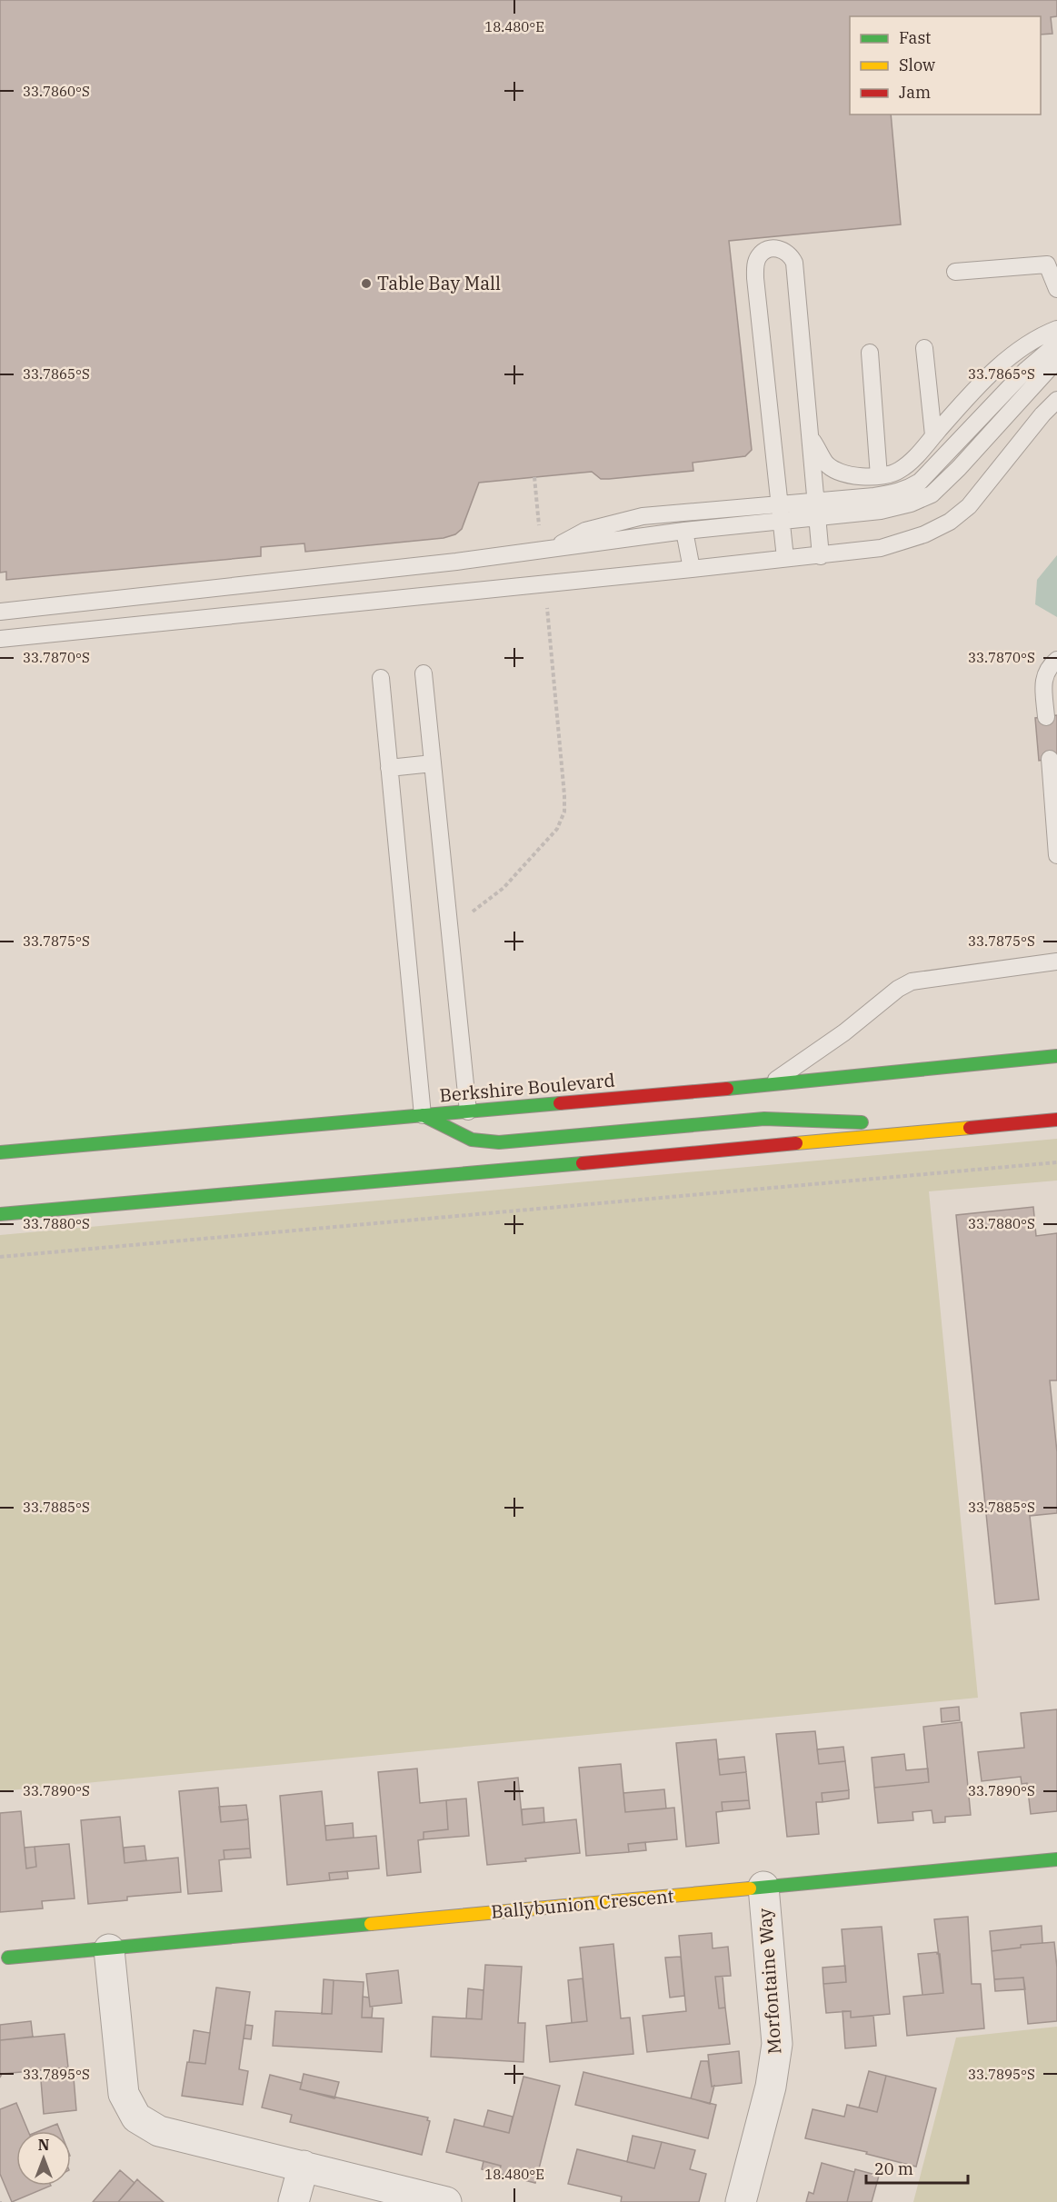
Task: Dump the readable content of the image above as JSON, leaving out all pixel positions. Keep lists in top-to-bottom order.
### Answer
{
  "streets": {
    "street": ["Berkshire Boulevard", "Ballybunion Crescent", "Morfontaine Way"]
  },
  "crossings": [
    ["Ballybunion Crescent", "Morfontaine Way"]
  ],
  "places": ["Table Bay Mall"],
  "legend": ["Fast", "Slow", "Jam"],
  "scale_bar": "20 m",
  "north": "top",
  "coordinates": [
    "18.480°E",
    "33.7860°S",
    "33.7865°S",
    "33.7870°S",
    "33.7875°S",
    "33.7880°S",
    "33.7885°S",
    "33.7890°S",
    "33.7895°S"
  ]
}
